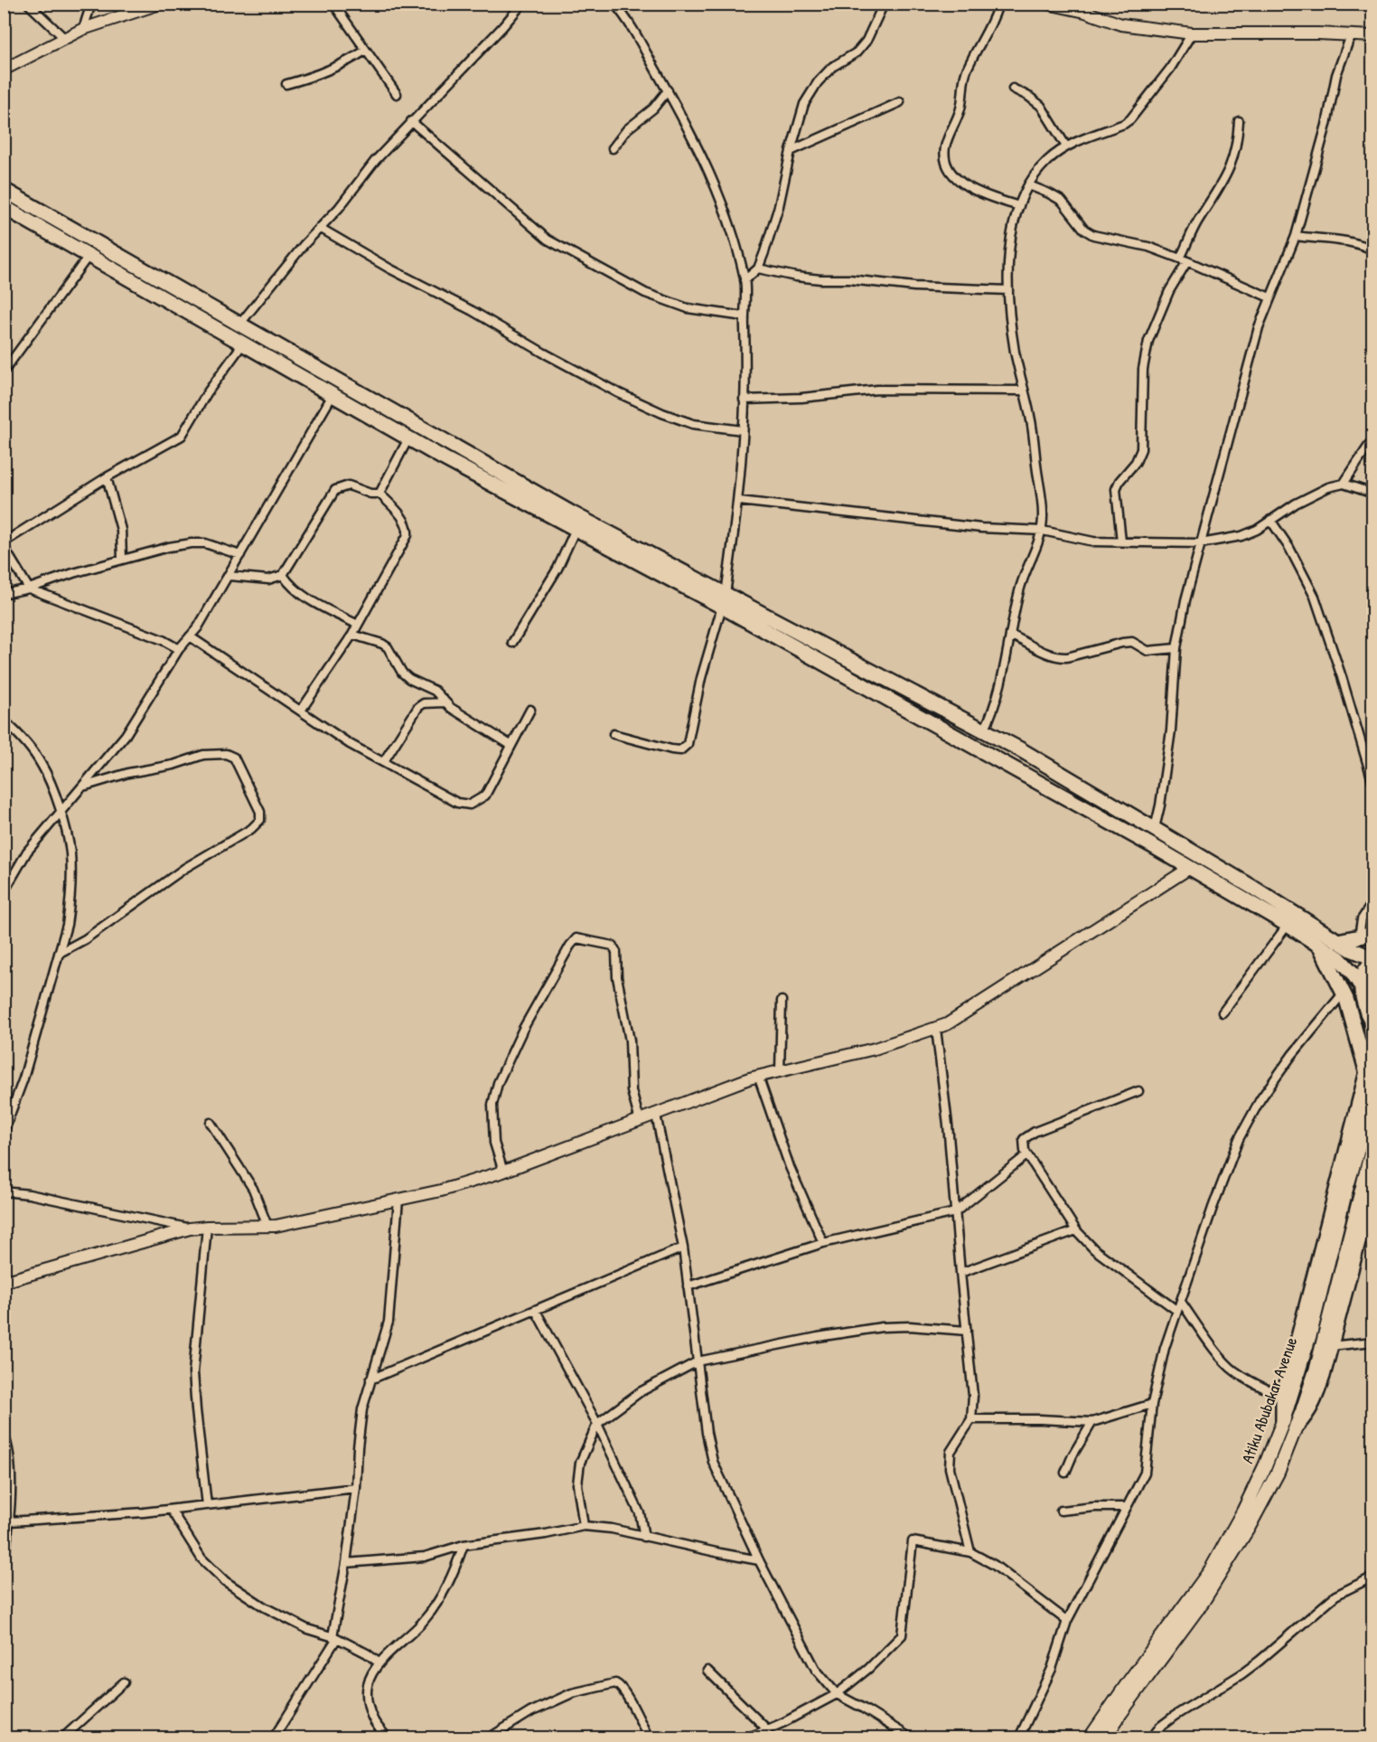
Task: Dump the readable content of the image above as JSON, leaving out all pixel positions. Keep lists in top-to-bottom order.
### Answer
{
  "streets": {
    "main road": ["Atiku Abubakar Avenue"]
  }
}
